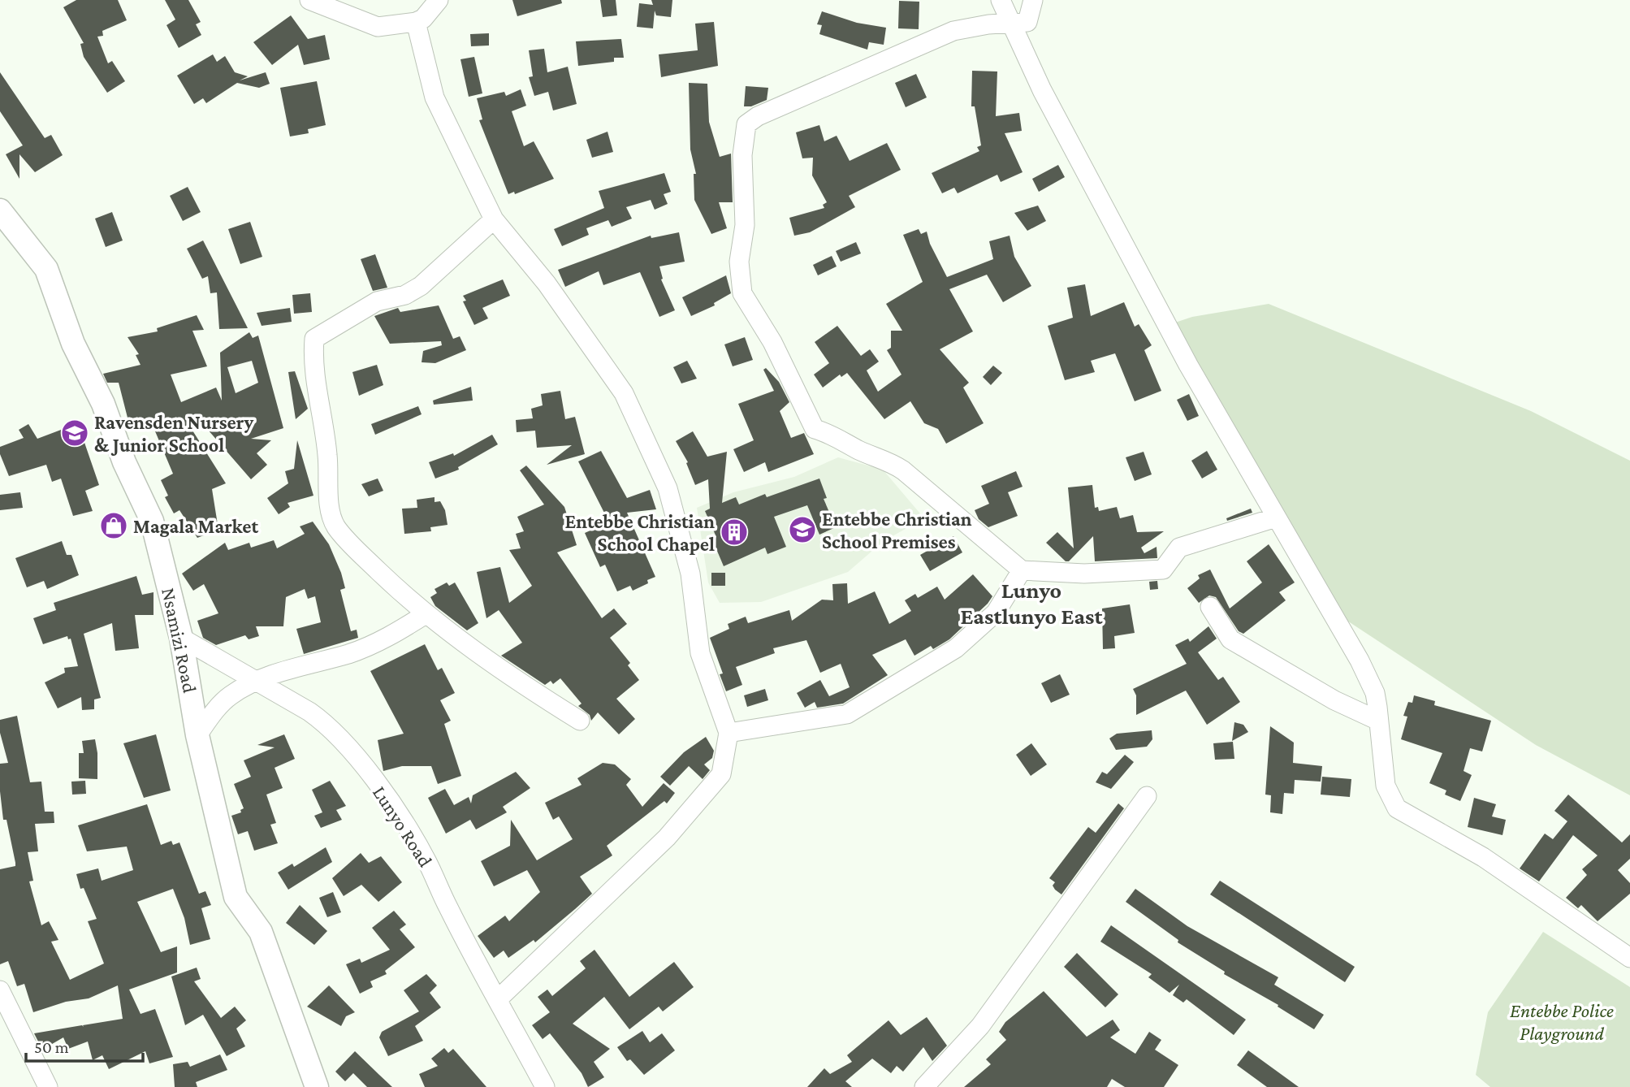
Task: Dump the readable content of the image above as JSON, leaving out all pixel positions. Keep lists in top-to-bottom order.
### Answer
{
  "streets": {
    "street": ["Nsamizi Road", "Lunyo Road"]
  },
  "crossings": [
    ["Nsamizi Road", "Lunyo Road"]
  ],
  "districts": ["Lunyo Eastlunyo East"],
  "parks": ["Entebbe Police Playground"],
  "places": {
    "school or university": ["Ravensden Nursery & Junior School", "Entebbe Christian School Premises"],
    "shop": ["Magala Market"],
    "building": ["Entebbe Christian School Chapel"]
  },
  "scale_bar": "50 m"
}
